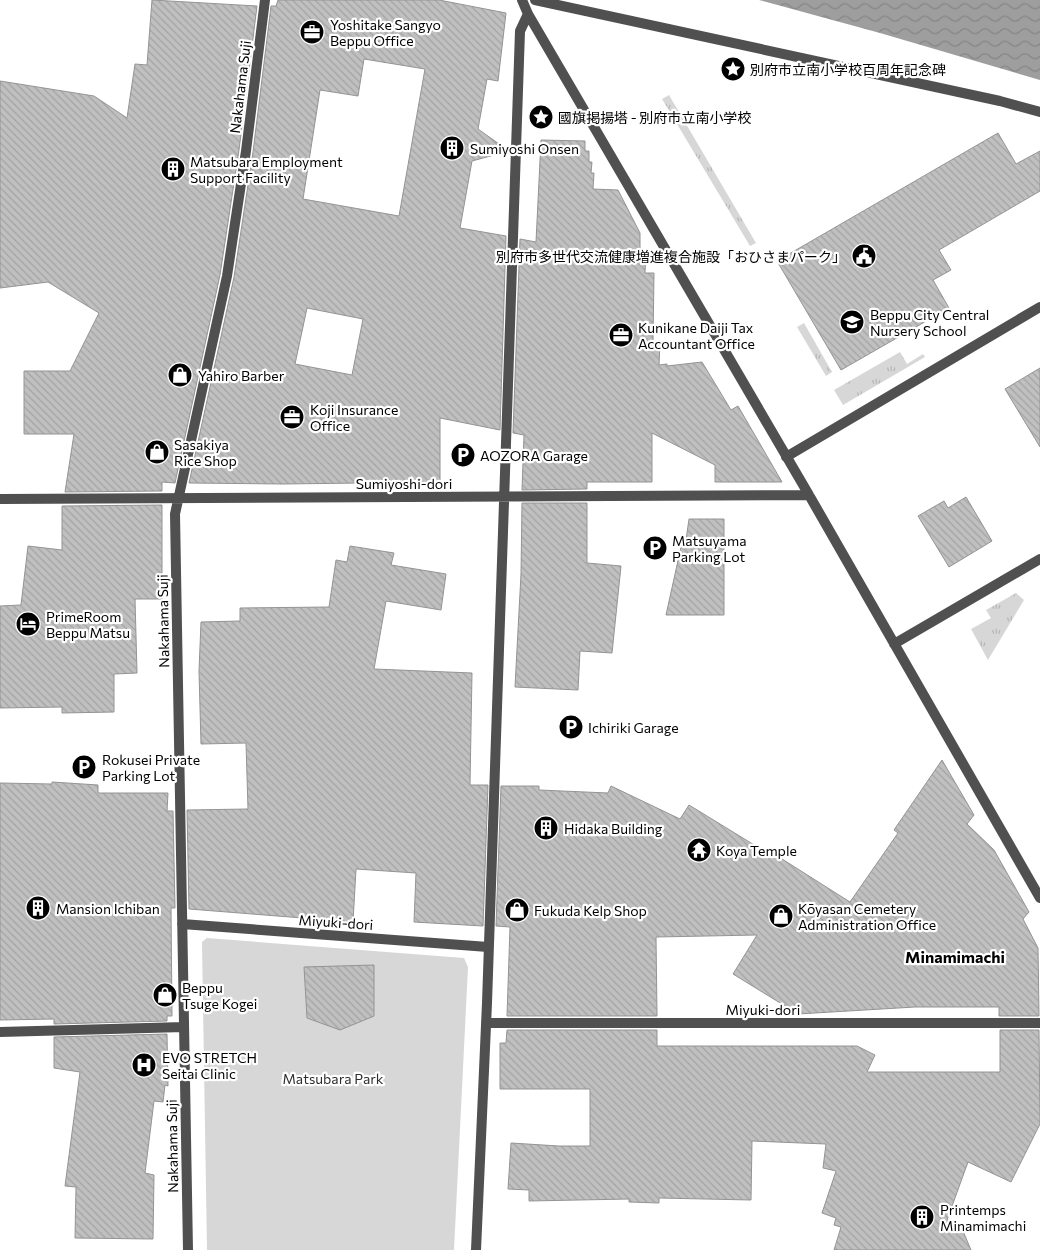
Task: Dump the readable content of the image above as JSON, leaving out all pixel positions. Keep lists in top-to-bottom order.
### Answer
{
  "streets": {
    "street": ["Nakahama Suji", "Sumiyoshi-dori", "Miyuki-dori"]
  },
  "crossings": [
    ["Nakahama Suji", "Sumiyoshi-dori"],
    ["Nakahama Suji", "Miyuki-dori"]
  ],
  "districts": ["Minamimachi"],
  "parks": ["Matsubara Park"],
  "places": {
    "office": ["Yoshitake Sangyo Beppu Office", "Kunikane Daiji Tax Accountant Office", "Koji Insurance Office"],
    "place": ["別府市立南小学校百周年記念碑", "國旗掲揚塔 - 別府市立南小学校"],
    "building": [
      "Sumiyoshi Onsen",
      "Matsubara Employment Support Facility",
      "Hidaka Building",
      "Mansion Ichiban",
      "Printemps Minamimachi"
    ],
    "public building": ["別府市多世代交流健康増進複合施設「おひさまパーク」"],
    "school or university": ["Beppu City Central Nursery School"],
    "shop": [
      "Yahiro Barber",
      "Sasakiya Rice Shop",
      "Fukuda Kelp Shop",
      "Kōyasan Cemetery Administration Office",
      "Beppu Tsuge Kogei"
    ],
    "parking": [
      "AOZORA Garage",
      "Matsuyama Parking Lot",
      "Ichiriki Garage",
      "Rokusei Private Parking Lot"
    ],
    "hotel": ["PrimeRoom Beppu Matsu"],
    "temple": ["Koya Temple"],
    "hospital": ["EVO STRETCH Seitai Clinic"]
  }
}
